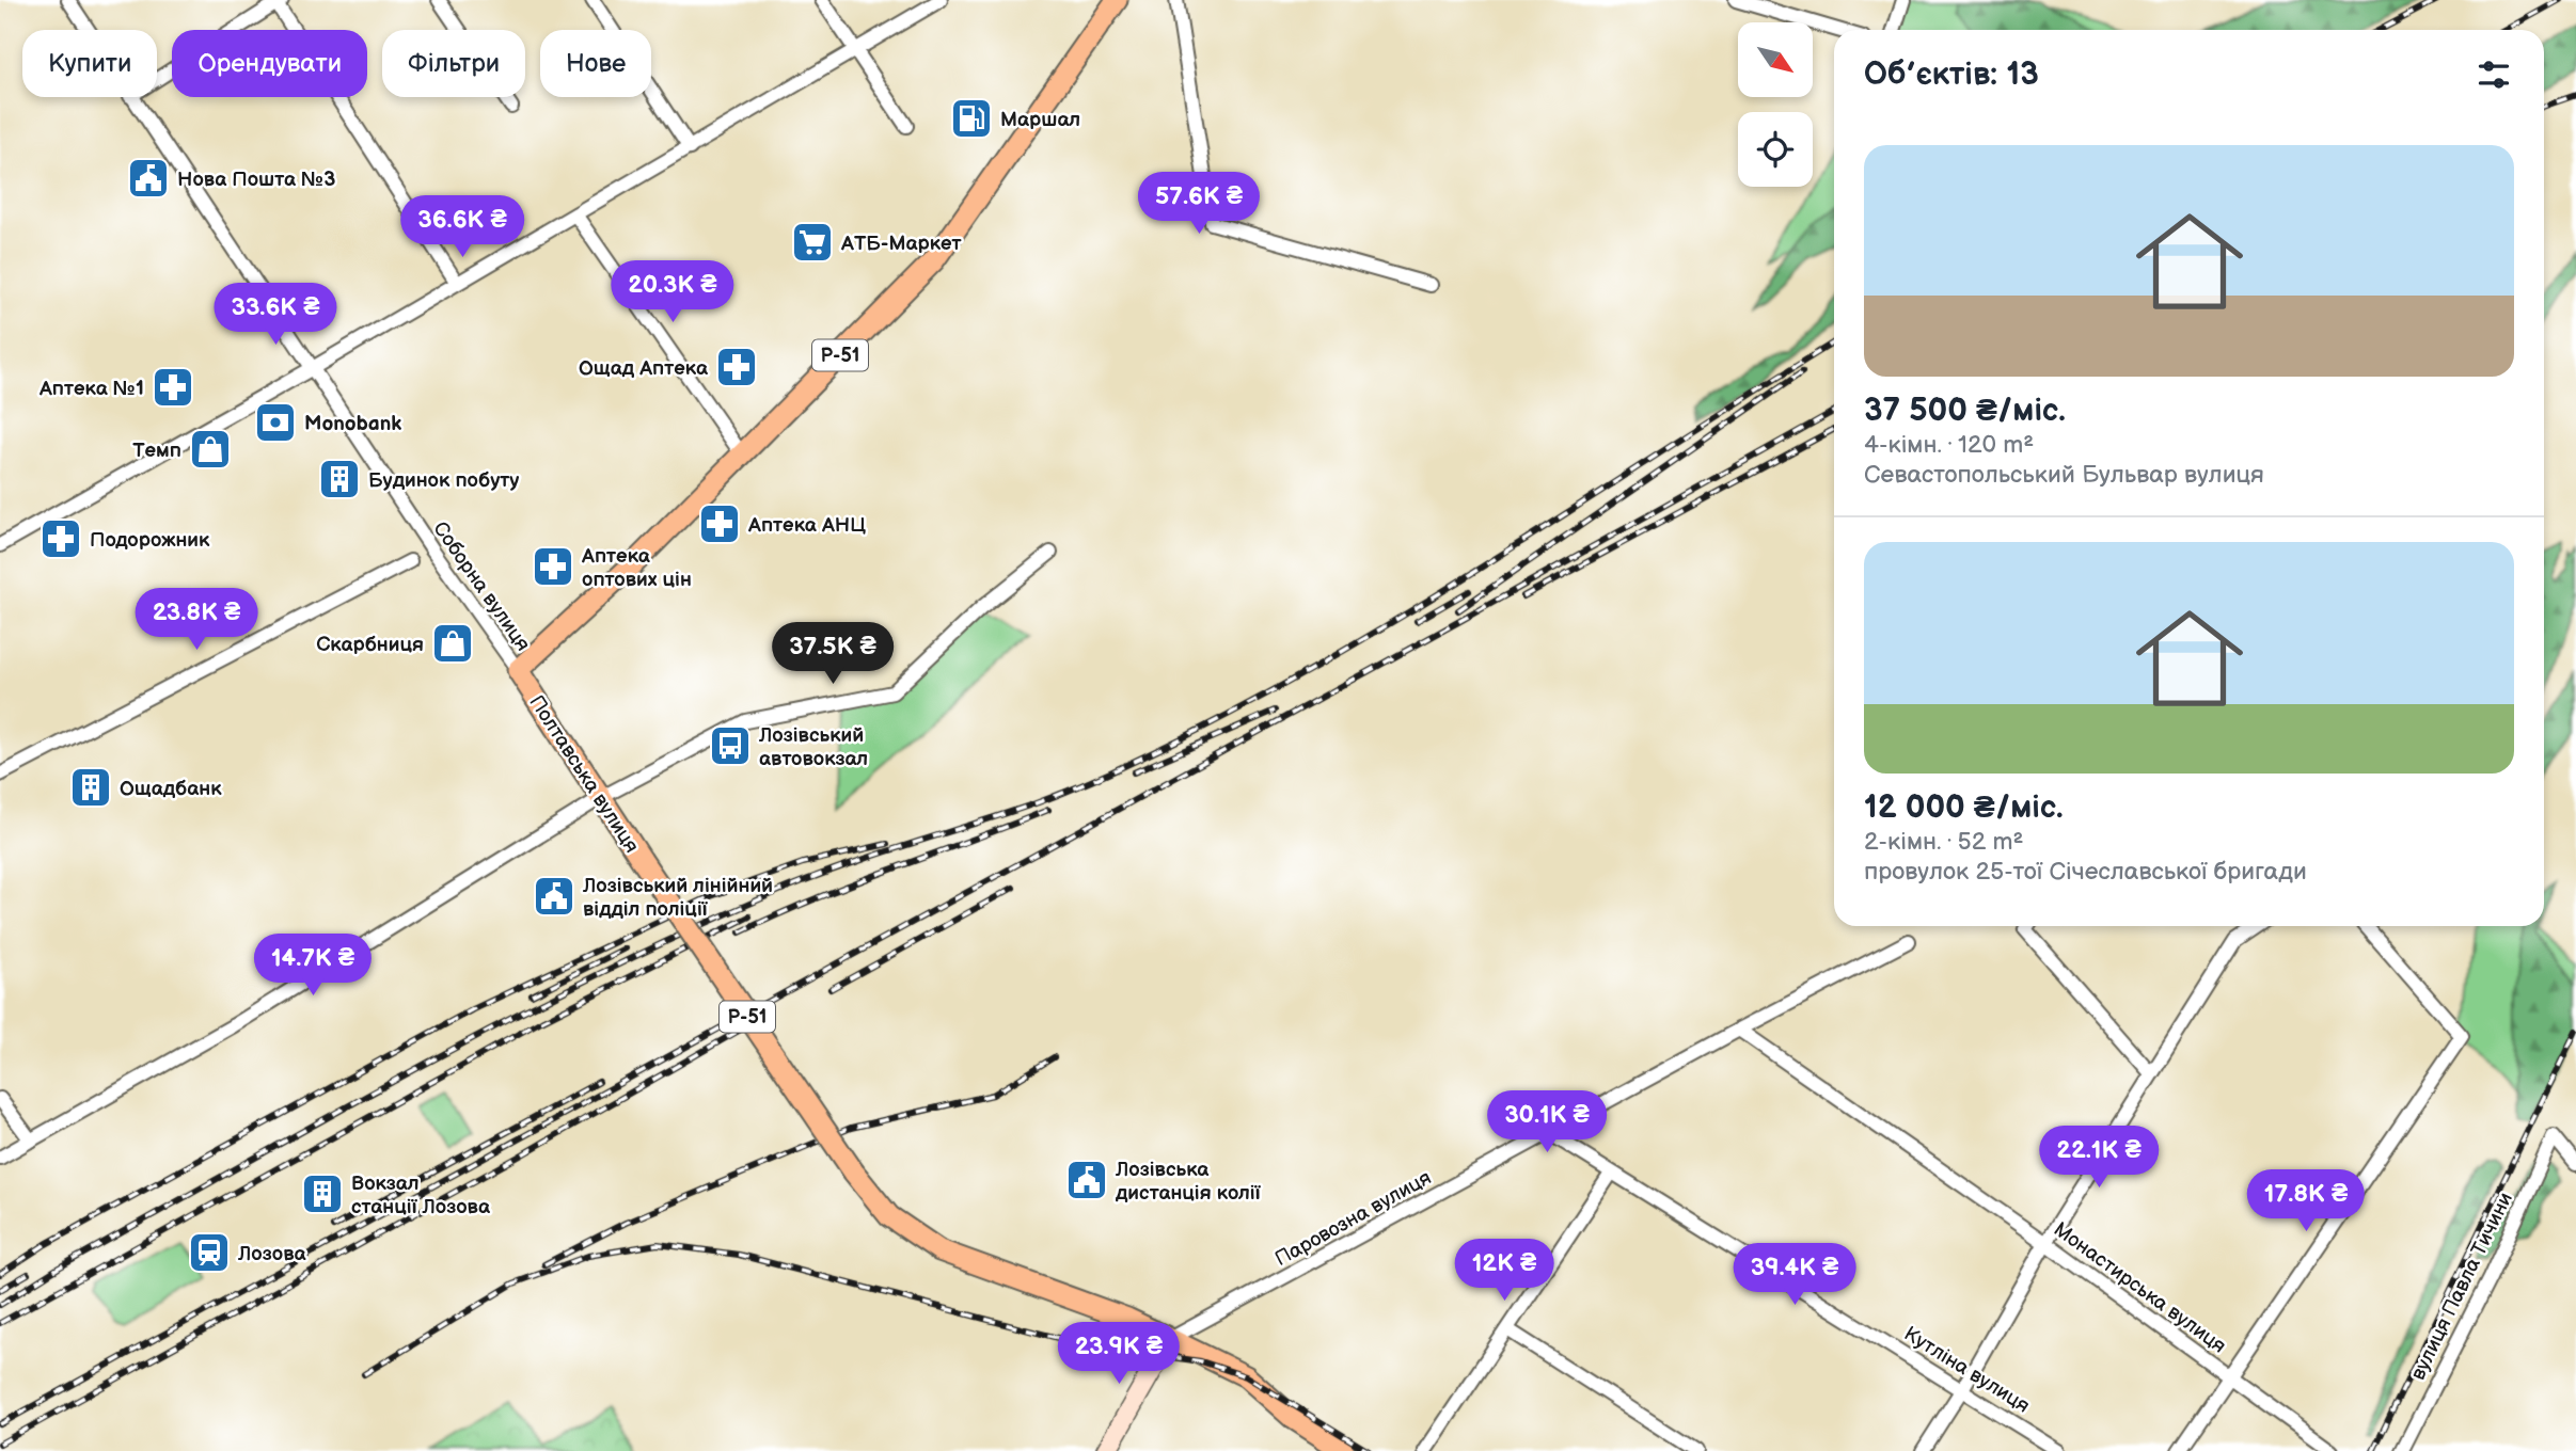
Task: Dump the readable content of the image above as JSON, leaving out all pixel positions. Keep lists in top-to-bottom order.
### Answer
{
  "streets": {
    "main road": ["Р-51", "Полтавська вулиця"],
    "street": [
      "Соборна вулиця",
      "Паровозна вулиця",
      "вулиця Павла Тичини",
      "Монастирська вулиця",
      "Кутліна вулиця"
    ]
  },
  "crossings": [
    ["Р-51", "Соборна вулиця"],
    ["Р-51", "Полтавська вулиця"],
    ["Р-51", "Паровозна вулиця"],
    ["Соборна вулиця", "Полтавська вулиця"],
    ["Полтавська вулиця", "Паровозна вулиця"],
    ["Паровозна вулиця", "Монастирська вулиця"],
    ["Паровозна вулиця", "Кутліна вулиця"]
  ],
  "places": {
    "fuel station": ["Маршал"],
    "public building": ["Нова Пошта №3", "Лозівський лінійний відділ поліції", "Лозівська дистанція колії"],
    "supermarket": ["АТБ-Маркет"],
    "pharmacy": [
      "Ощад Аптека",
      "Аптека №1",
      "Аптека АНЦ",
      "Подорожник",
      "Аптека оптових цін"
    ],
    "bank": ["Monobank"],
    "shop": ["Темп", "Скарбниця"],
    "building": ["Будинок побуту", "Ощадбанк", "Вокзал станції Лозова"],
    "bus stop": ["Лозівський автовокзал"],
    "station": ["Лозова"]
  },
  "north": "bottom right",
  "page": {
    "chip": [
      "Купити",
      "Орендувати",
      "Фільтри",
      "Нове"
    ],
    "heading": "Об’єктів: 13",
    "list": [
      {
        "name": "37 500 ₴/міс.",
        "note": "4-кімн. · 120 m² · Севастопольський Бульвар вулиця"
      },
      {
        "name": "12 000 ₴/міс.",
        "note": "2-кімн. · 52 m² · провулок 25-тої Січеславської бригади"
      }
    ],
    "price": [
      "57.6K ₴",
      "36.6K ₴",
      "20.3K ₴",
      "33.6K ₴",
      "23.8K ₴",
      "37.5K ₴",
      "14.7K ₴",
      "30.1K ₴",
      "22.1K ₴",
      "17.8K ₴",
      "12K ₴",
      "39.4K ₴",
      "23.9K ₴"
    ]
  }
}
